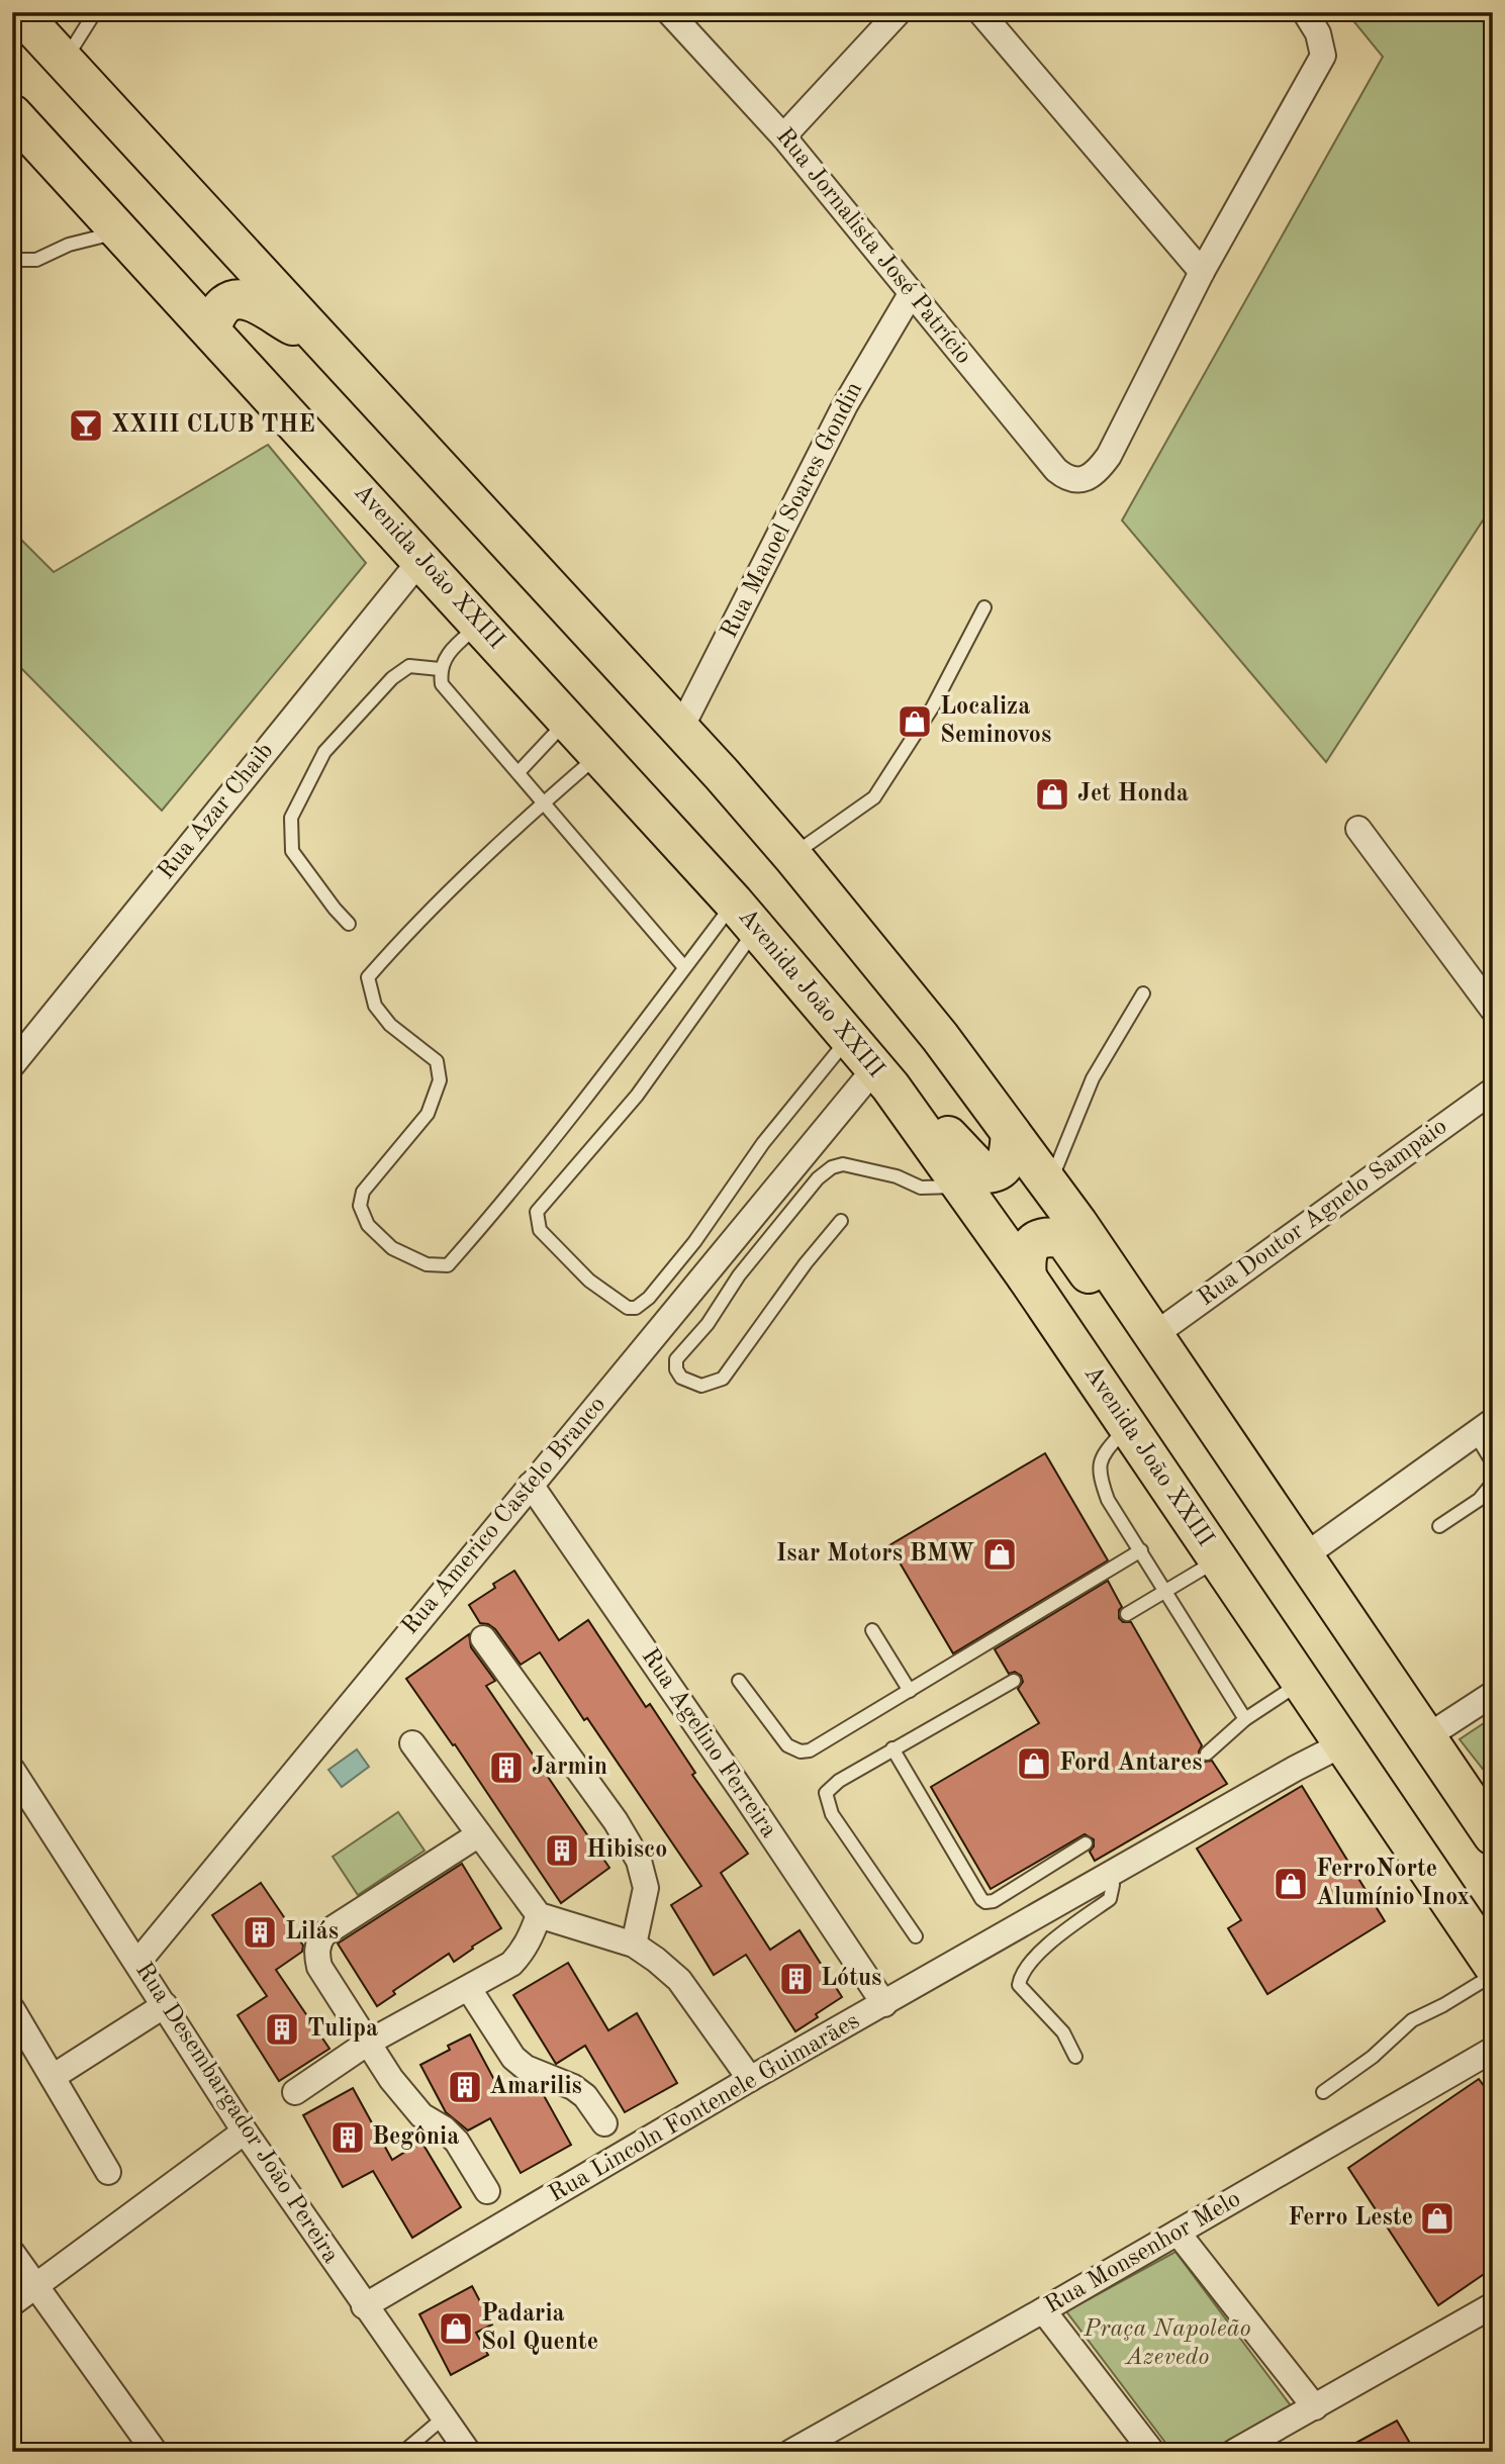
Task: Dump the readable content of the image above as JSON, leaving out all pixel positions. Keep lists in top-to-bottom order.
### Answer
{
  "streets": {
    "main road": ["Avenida João XXIII"],
    "street": [
      "Rua Jornalista José Patrício",
      "Rua Manoel Soares Gondin",
      "Rua Azar Chaib",
      "Rua Doutor Agnelo Sampaio",
      "Rua Americo Castelo Branco",
      "Rua Agelino Ferreira",
      "Rua Lincoln Fontenele Guimarães",
      "Rua Desembargador João Pereira",
      "Rua Monsenhor Melo"
    ]
  },
  "crossings": [
    ["Rua Jornalista José Patrício", "Rua Manoel Soares Gondin"],
    ["Avenida João XXIII", "Rua Azar Chaib"],
    ["Avenida João XXIII", "Rua Americo Castelo Branco"],
    ["Avenida João XXIII", "Rua Lincoln Fontenele Guimarães"],
    ["Rua Americo Castelo Branco", "Rua Agelino Ferreira"],
    ["Rua Americo Castelo Branco", "Rua Desembargador João Pereira"],
    ["Rua Agelino Ferreira", "Rua Lincoln Fontenele Guimarães"],
    ["Rua Lincoln Fontenele Guimarães", "Rua Desembargador João Pereira"]
  ],
  "parks": ["Praça Napoleão Azevedo"],
  "places": {
    "bar": ["XXIII CLUB THE"],
    "shop": [
      "Localiza Seminovos",
      "Jet Honda",
      "Isar Motors BMW",
      "Ford Antares",
      "FerroNorte Alumínio Inox",
      "Ferro Leste",
      "Padaria Sol Quente"
    ],
    "building": [
      "Jarmin",
      "Hibisco",
      "Lilás",
      "Lótus",
      "Tulipa",
      "Amarilis",
      "Begônia"
    ]
  }
}
